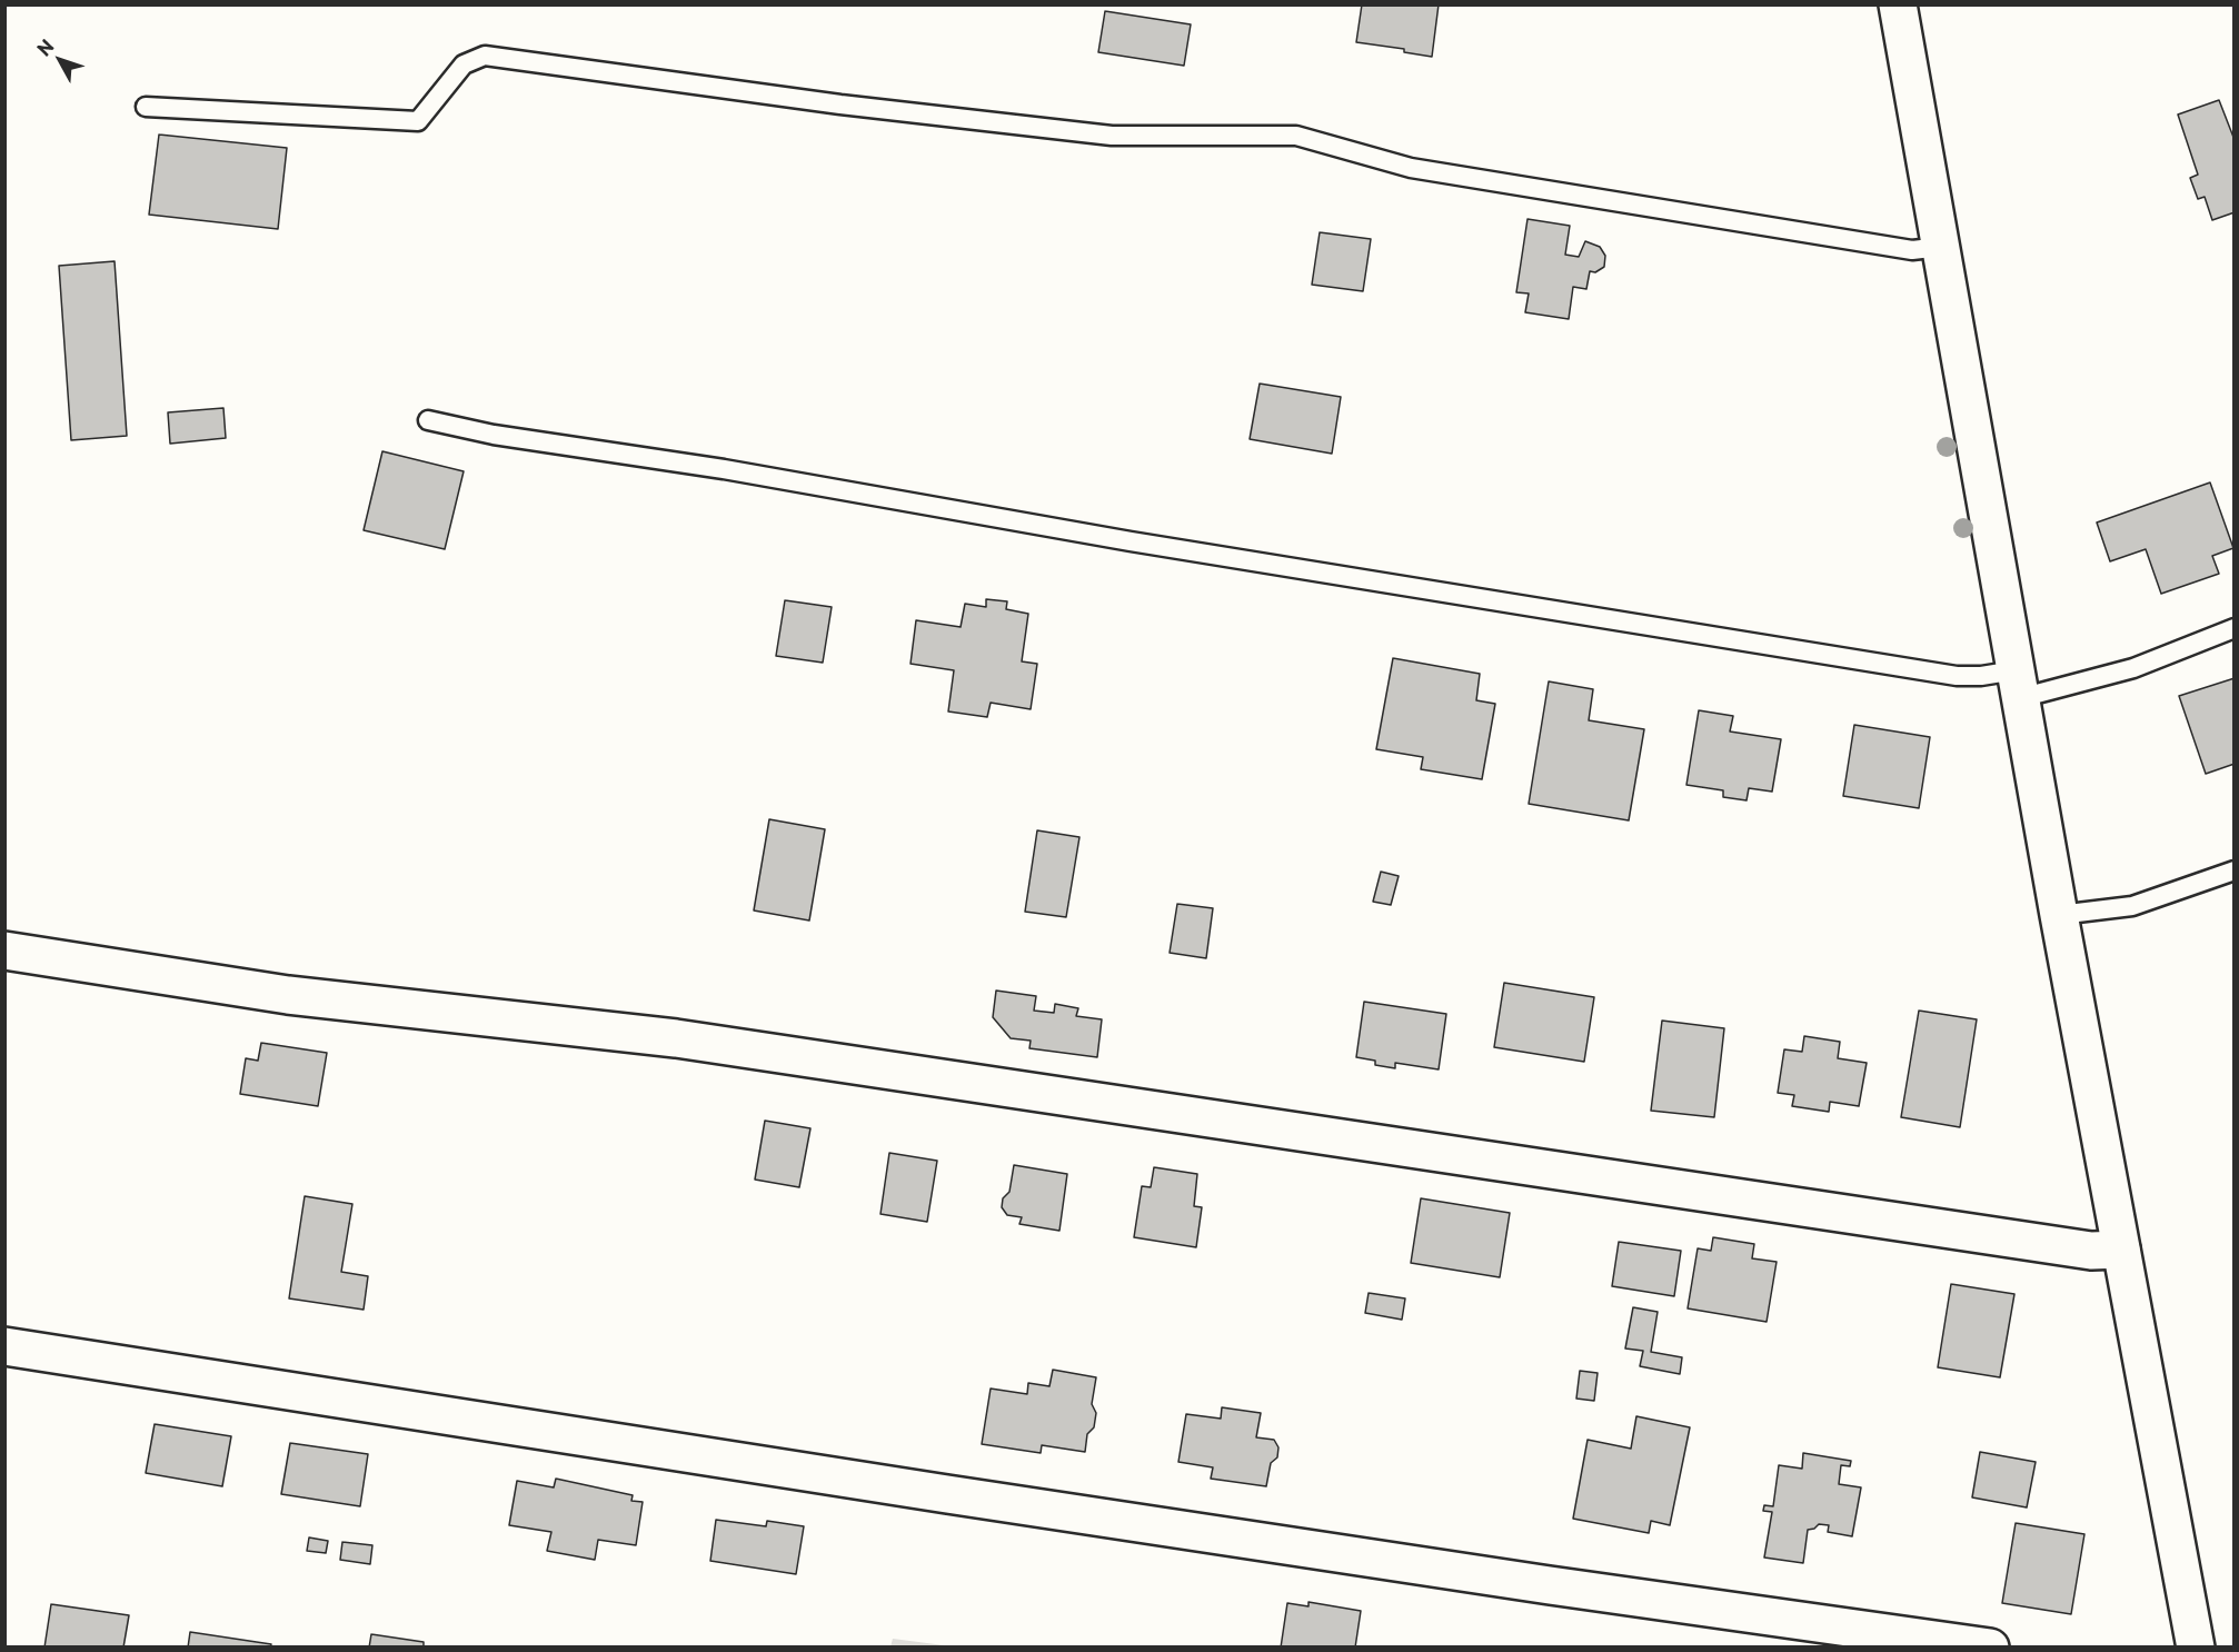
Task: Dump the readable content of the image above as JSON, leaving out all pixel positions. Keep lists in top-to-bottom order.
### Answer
{
  "north": "top left"
}
